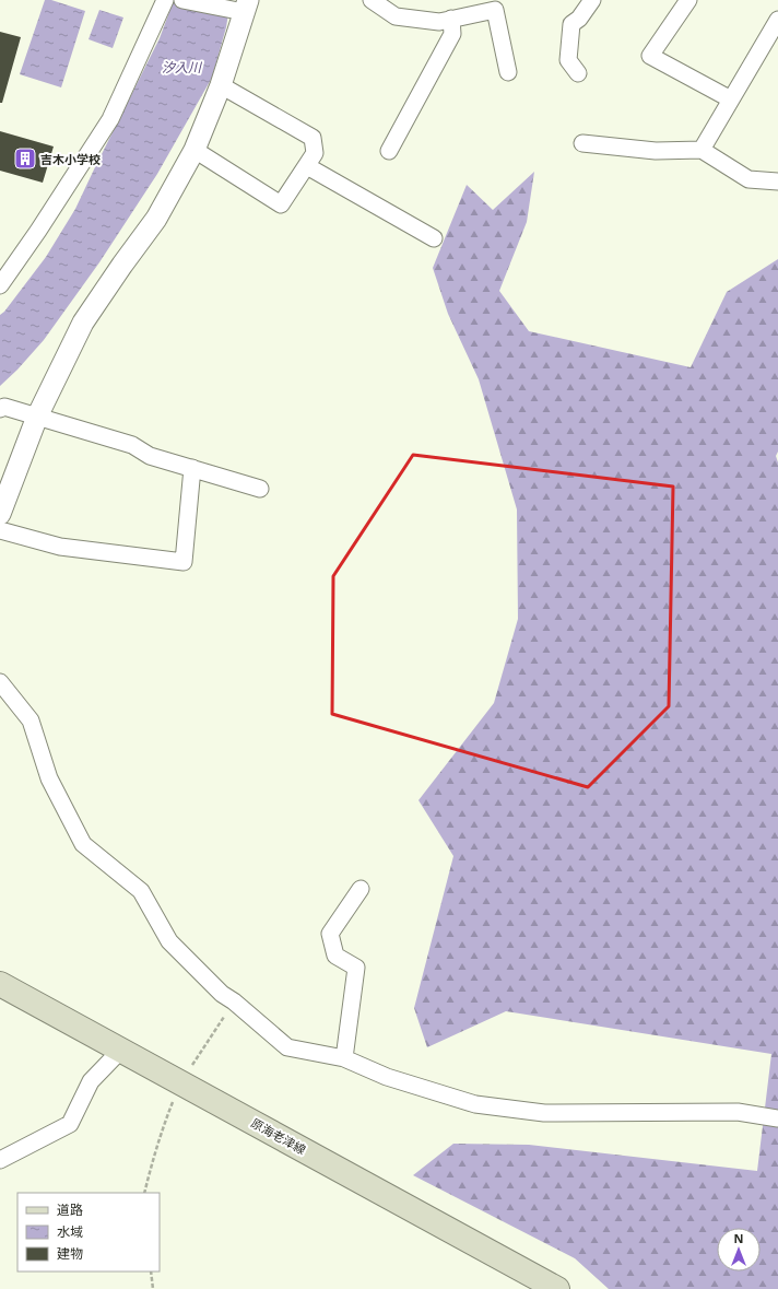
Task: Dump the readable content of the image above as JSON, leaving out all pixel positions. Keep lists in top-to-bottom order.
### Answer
{
  "streets": {
    "main road": ["原海老津線"]
  },
  "water": ["汐入川"],
  "places": {
    "building": ["吉木小学校"]
  },
  "legend": ["道路", "水域", "建物"],
  "north": "top"
}
